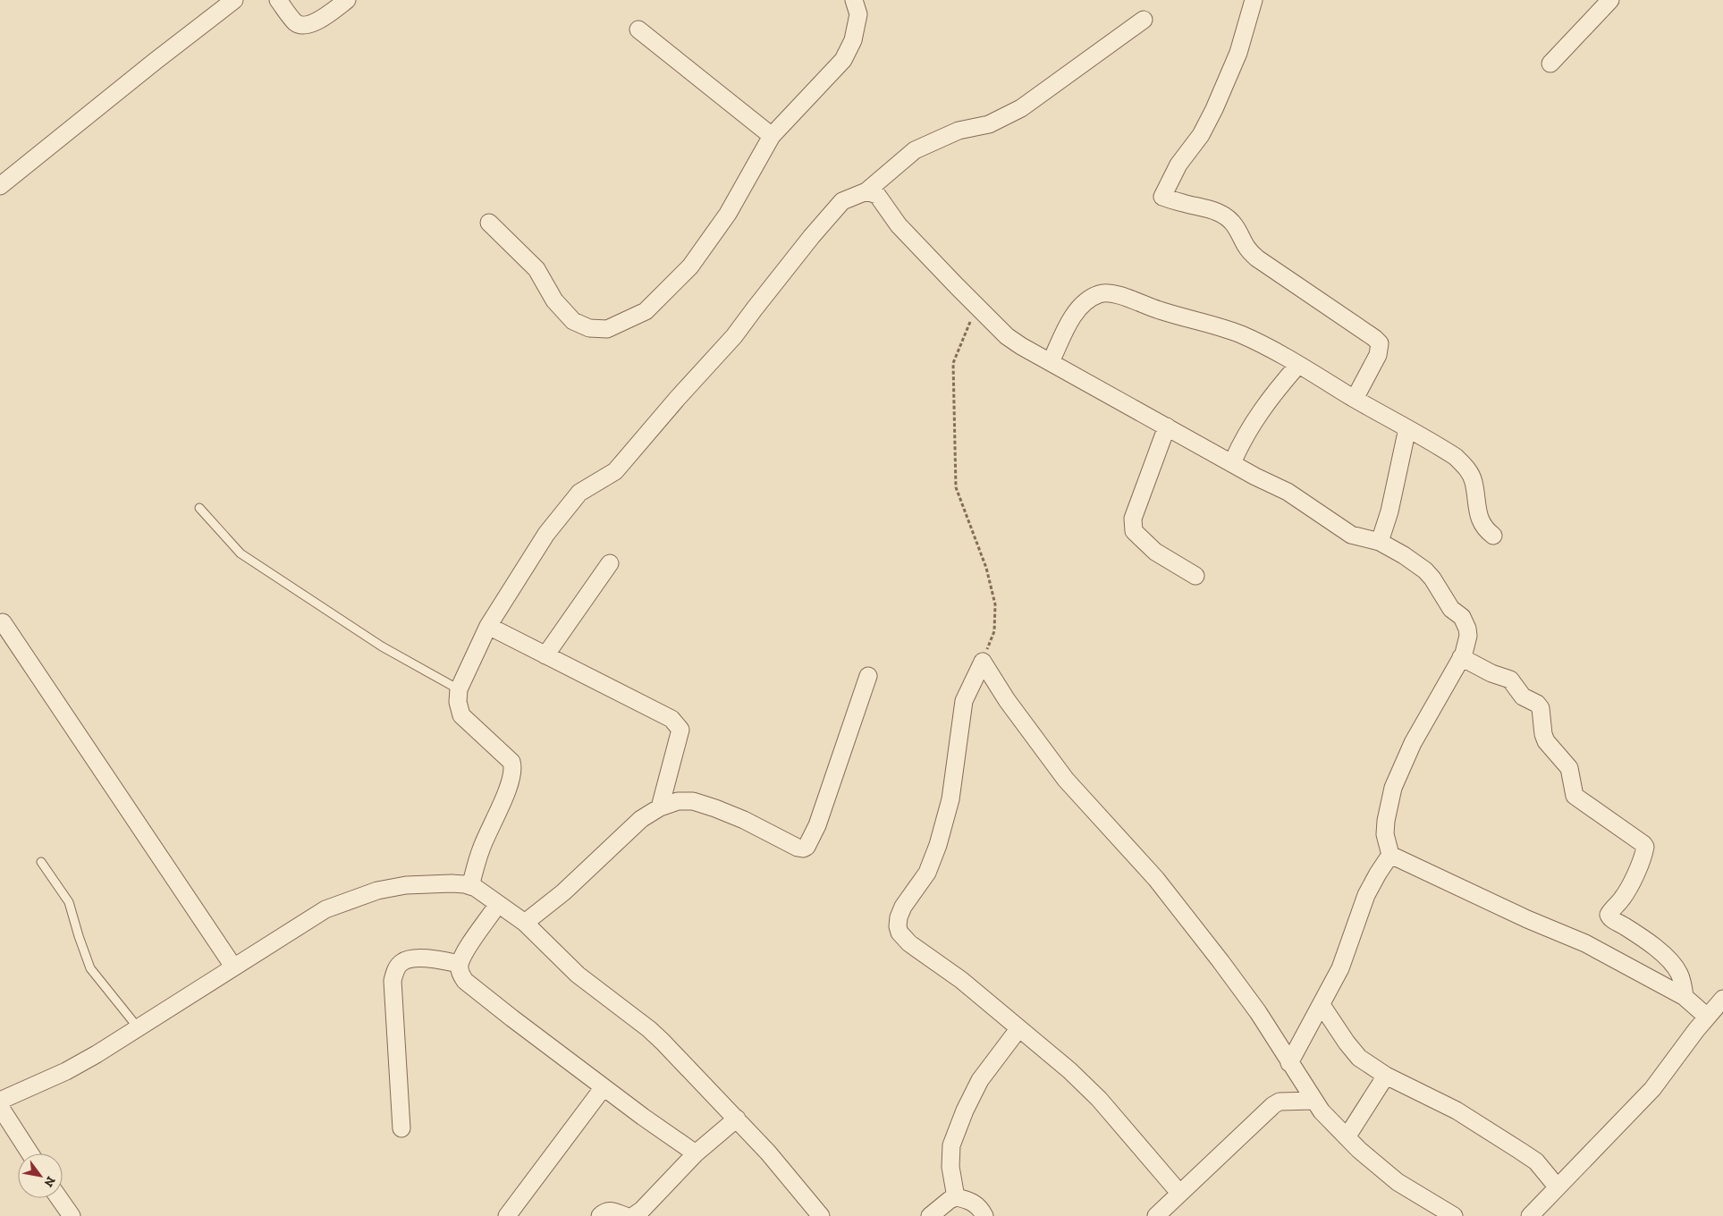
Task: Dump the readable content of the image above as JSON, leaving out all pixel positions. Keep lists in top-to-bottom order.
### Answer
{
  "north": "bottom right"
}
